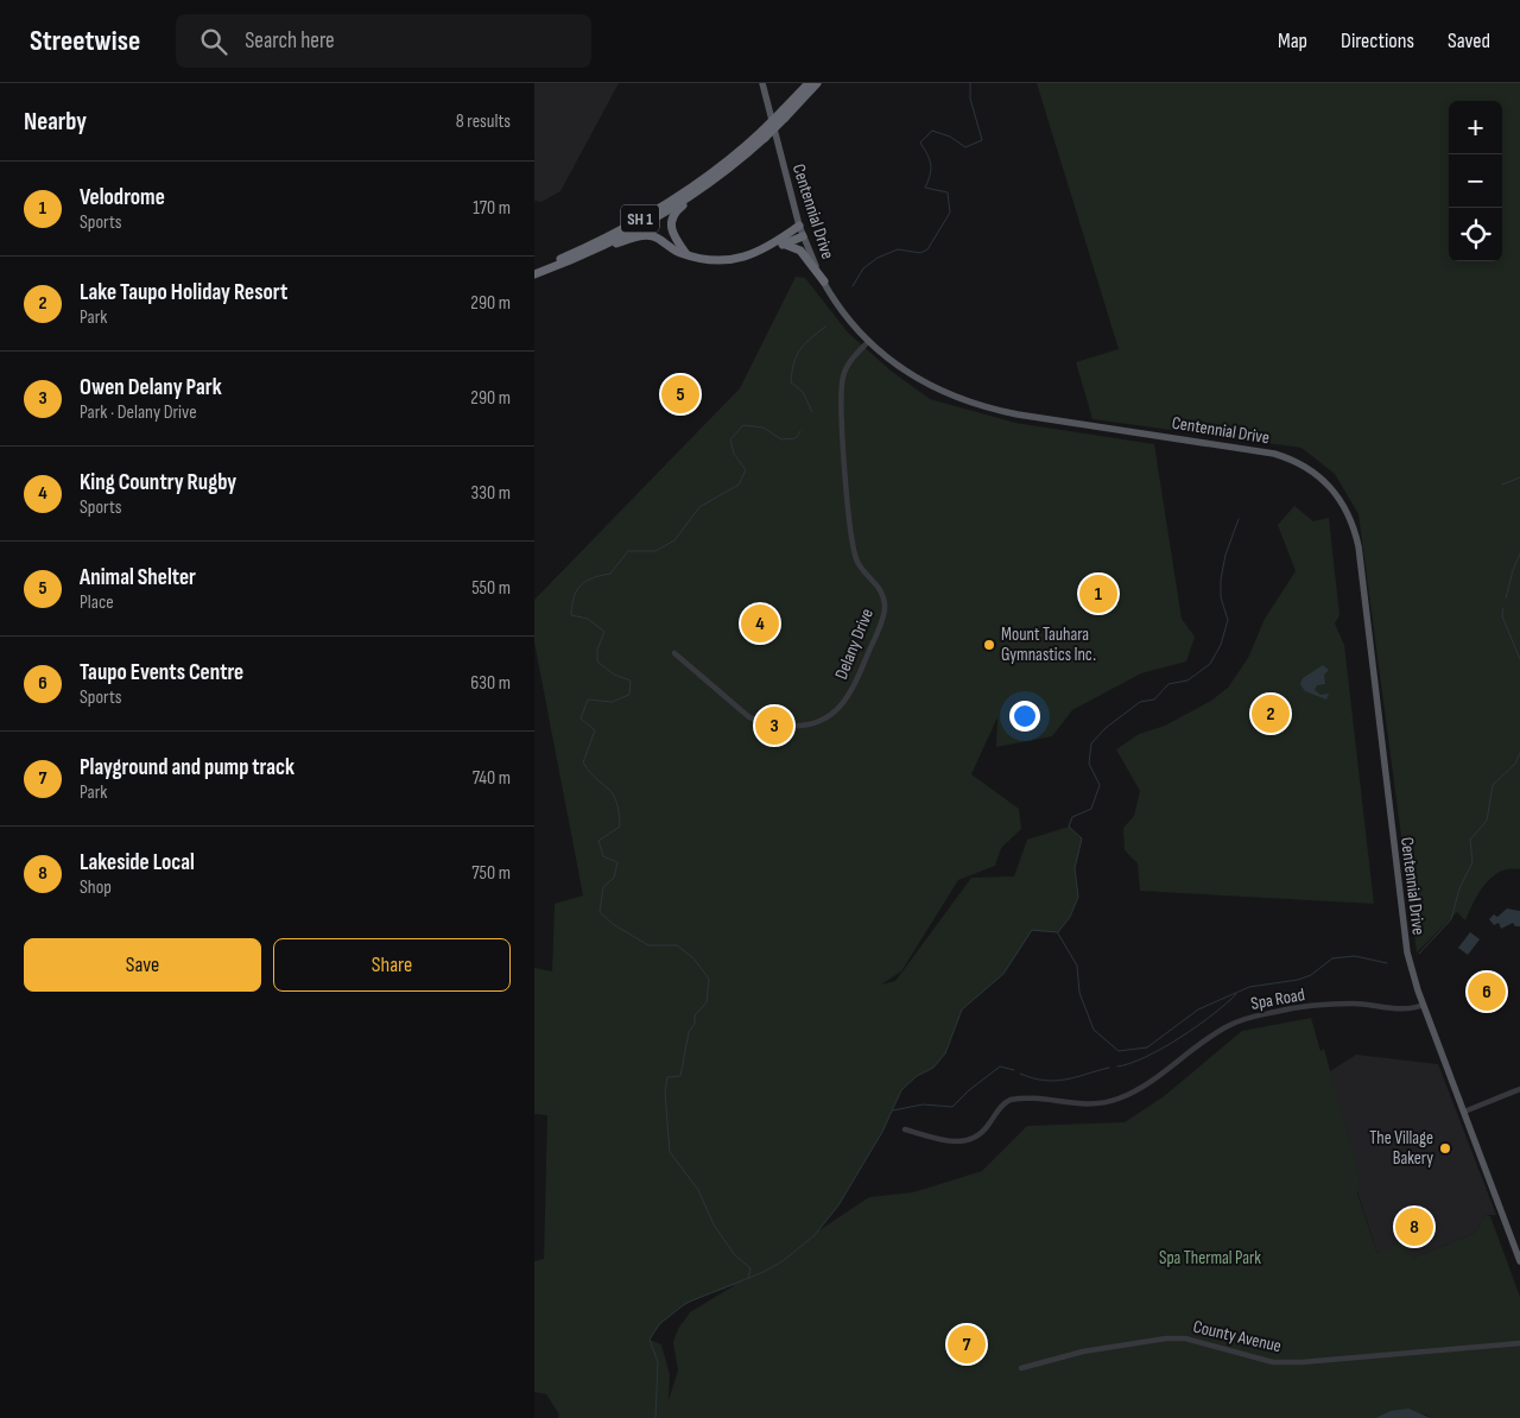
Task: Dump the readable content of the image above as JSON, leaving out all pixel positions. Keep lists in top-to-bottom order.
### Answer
{
  "streets": {
    "highway": ["SH 1"],
    "main road": ["Centennial Drive"],
    "street": ["Delany Drive", "Spa Road", "County Avenue"]
  },
  "crossings": [
    ["Centennial Drive", "Delany Drive"],
    ["Centennial Drive", "Spa Road"]
  ],
  "parks": ["Spa Thermal Park"],
  "places": ["Mount Tauhara Gymnastics Inc.", "The Village Bakery"],
  "page": {
    "header": "Streetwise",
    "search": "Search here",
    "nav": ["Map", "Directions", "Saved"],
    "heading": ["Nearby", "8 results"],
    "map_buttons": ["+", "−"],
    "list": [
      {
        "mark": "1",
        "name": "Velodrome",
        "note": "Sports",
        "value": "170 m"
      },
      {
        "mark": "2",
        "name": "Lake Taupo Holiday Resort",
        "note": "Park",
        "value": "290 m"
      },
      {
        "mark": "3",
        "name": "Owen Delany Park",
        "note": "Park · Delany Drive",
        "value": "290 m"
      },
      {
        "mark": "4",
        "name": "King Country Rugby",
        "note": "Sports",
        "value": "330 m"
      },
      {
        "mark": "5",
        "name": "Animal Shelter",
        "note": "Place",
        "value": "550 m"
      },
      {
        "mark": "6",
        "name": "Taupo Events Centre",
        "note": "Sports",
        "value": "630 m"
      },
      {
        "mark": "7",
        "name": "Playground and pump track",
        "note": "Park",
        "value": "740 m"
      },
      {
        "mark": "8",
        "name": "Lakeside Local",
        "note": "Shop",
        "value": "750 m"
      }
    ],
    "pins": [
      "5",
      "1",
      "4",
      "2",
      "3",
      "6",
      "8",
      "7"
    ],
    "buttons": ["Save", "Share"]
  }
}
